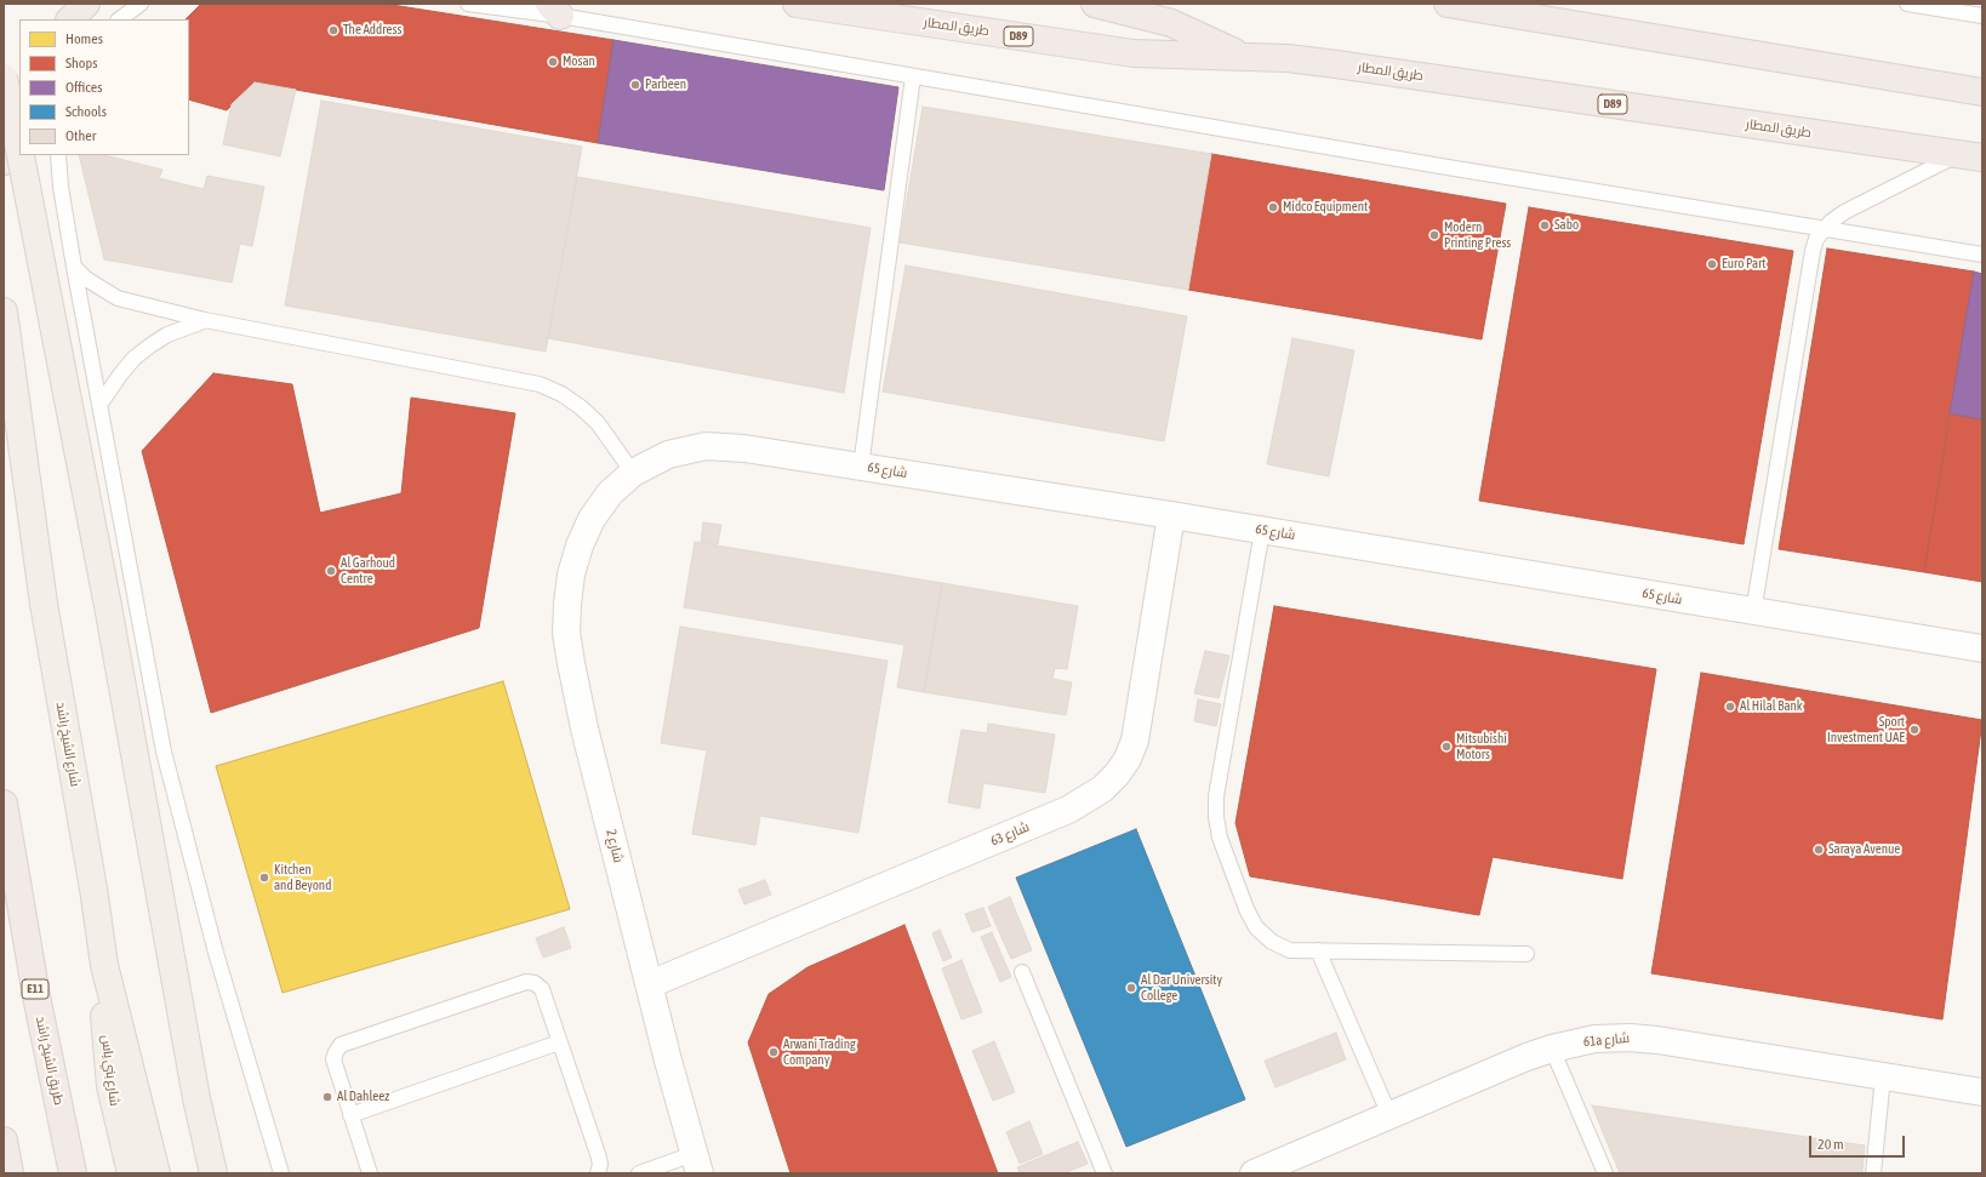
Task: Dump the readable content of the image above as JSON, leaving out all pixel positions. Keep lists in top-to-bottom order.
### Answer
{
  "streets": {
    "highway": [
      "طريق المطار",
      "D89",
      "E11",
      "طريق الشيخ راشد"
    ],
    "main road": ["شارع الشيخ راشد", "شارع بني ياس"],
    "street": [
      "شارع 65",
      "شارع 63",
      "شارع 2",
      "61a شارع"
    ]
  },
  "crossings": [
    ["شارع 65", "شارع 63"],
    ["شارع 65", "شارع 2"],
    ["شارع الشيخ راشد", "شارع بني ياس"],
    ["شارع 63", "شارع 2"]
  ],
  "places": [
    "The Address",
    "Mosan",
    "Parbeen",
    "Midco Equipment",
    "Sabo",
    "Modern Printing Press",
    "Euro Part",
    "Al Garhoud Centre",
    "Al Hilal Bank",
    "Sport Investment UAE",
    "Mitsubishi Motors",
    "Saraya Avenue",
    "Kitchen and Beyond",
    "Al Dar University College",
    "Arwani Trading Company",
    "Al Dahleez"
  ],
  "legend": [
    "Homes",
    "Shops",
    "Offices",
    "Schools",
    "Other"
  ],
  "scale_bar": "20 m"
}
